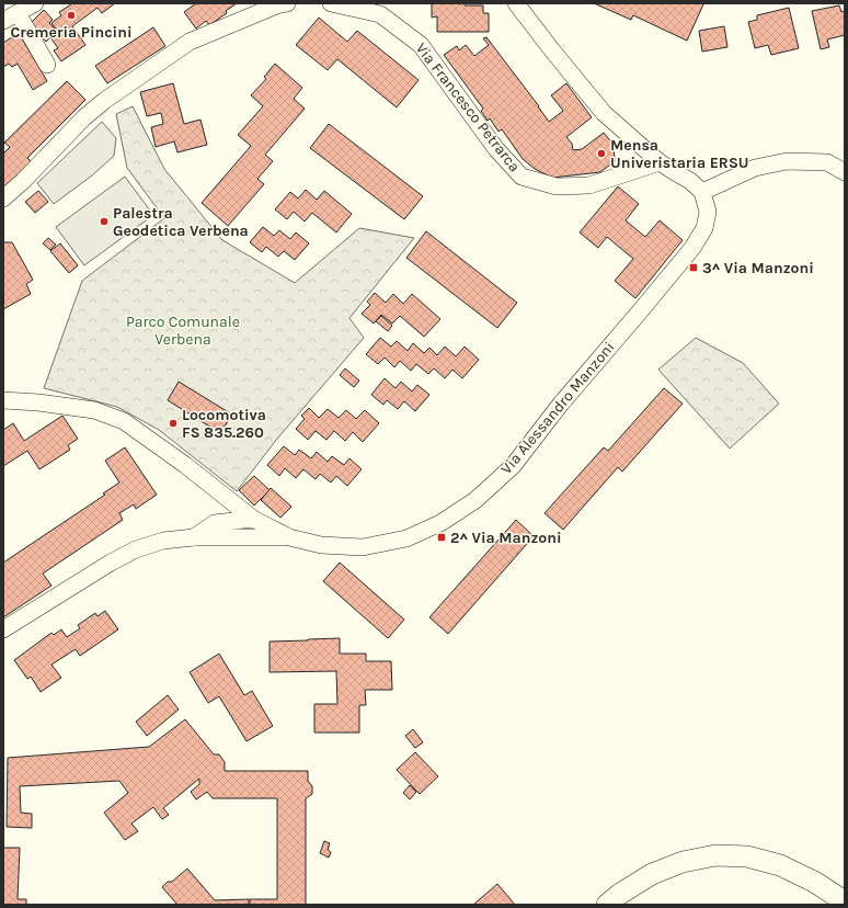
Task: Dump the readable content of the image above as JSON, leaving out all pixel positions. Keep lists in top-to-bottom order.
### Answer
{
  "streets": {
    "street": ["Via Francesco Petrarca", "Via Alessandro Manzoni"]
  },
  "parks": ["Parco Comunale Verbena"],
  "places": {
    "other": [
      "Cremeria Pincini",
      "Mensa Univeristaria ERSU",
      "Palestra Geodetica Verbena",
      "Locomotiva FS 835.260"
    ],
    "transit": ["3^ Via Manzoni", "2^ Via Manzoni"]
  }
}
